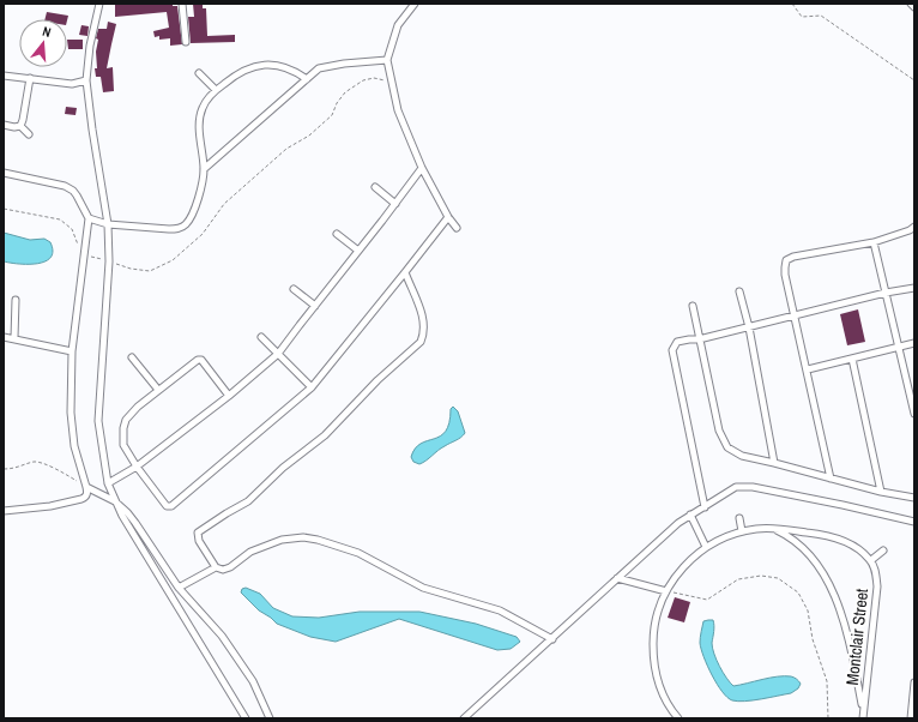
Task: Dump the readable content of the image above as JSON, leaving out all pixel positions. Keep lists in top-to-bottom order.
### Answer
{
  "streets": {
    "street": ["Montclair Street"]
  },
  "north": "top"
}
